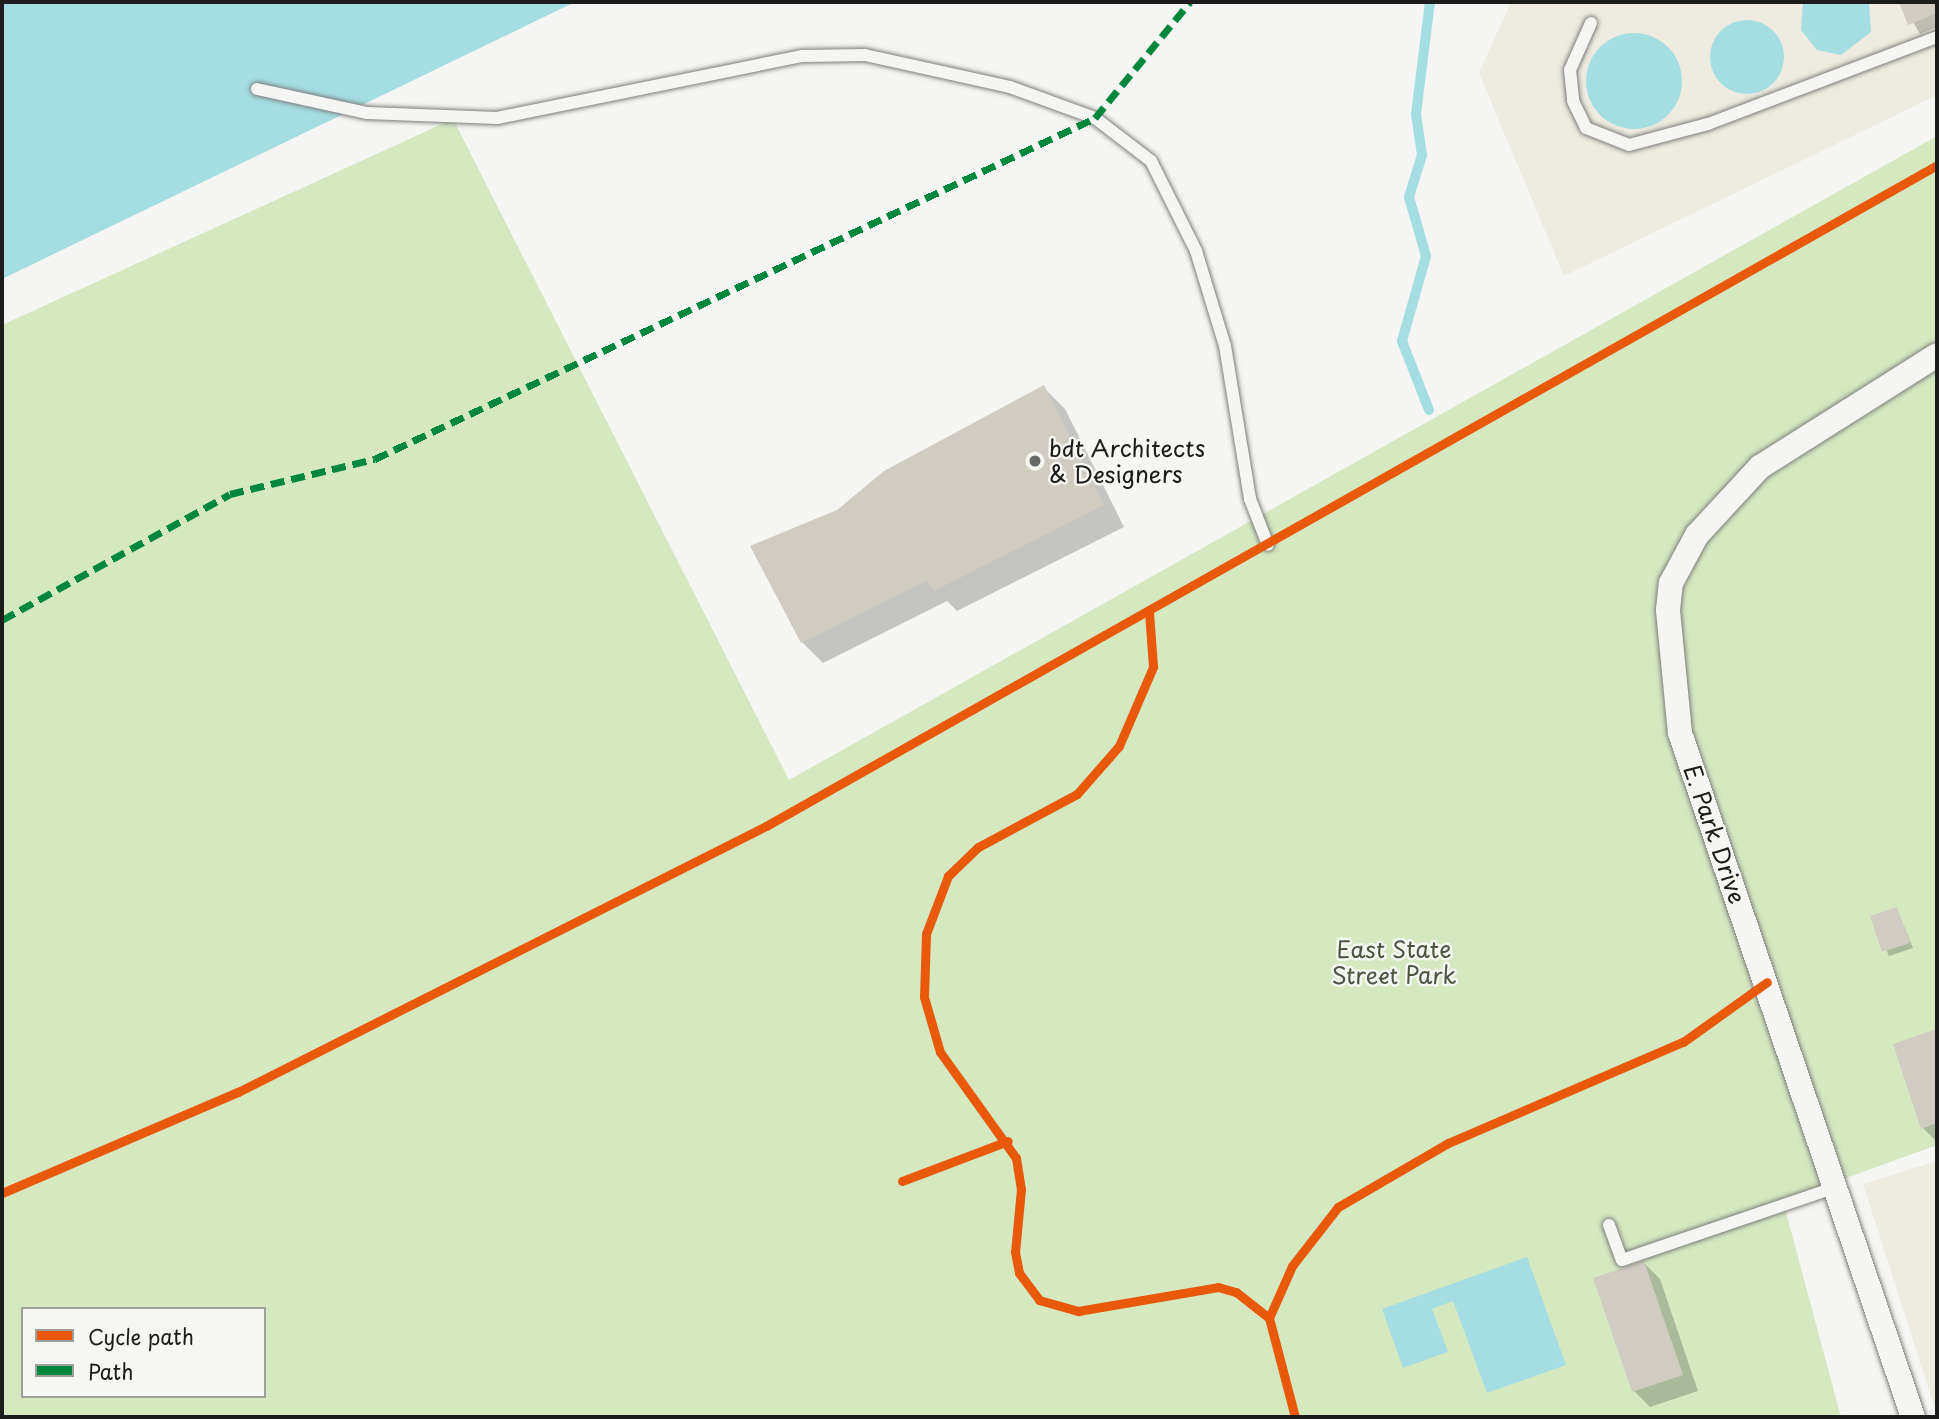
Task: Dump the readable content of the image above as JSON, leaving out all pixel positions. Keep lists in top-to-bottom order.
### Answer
{
  "streets": {
    "street": ["E. Park Drive"]
  },
  "parks": ["East State Street Park"],
  "places": ["bdt Architects & Designers"],
  "legend": ["Cycle path", "Path"]
}
